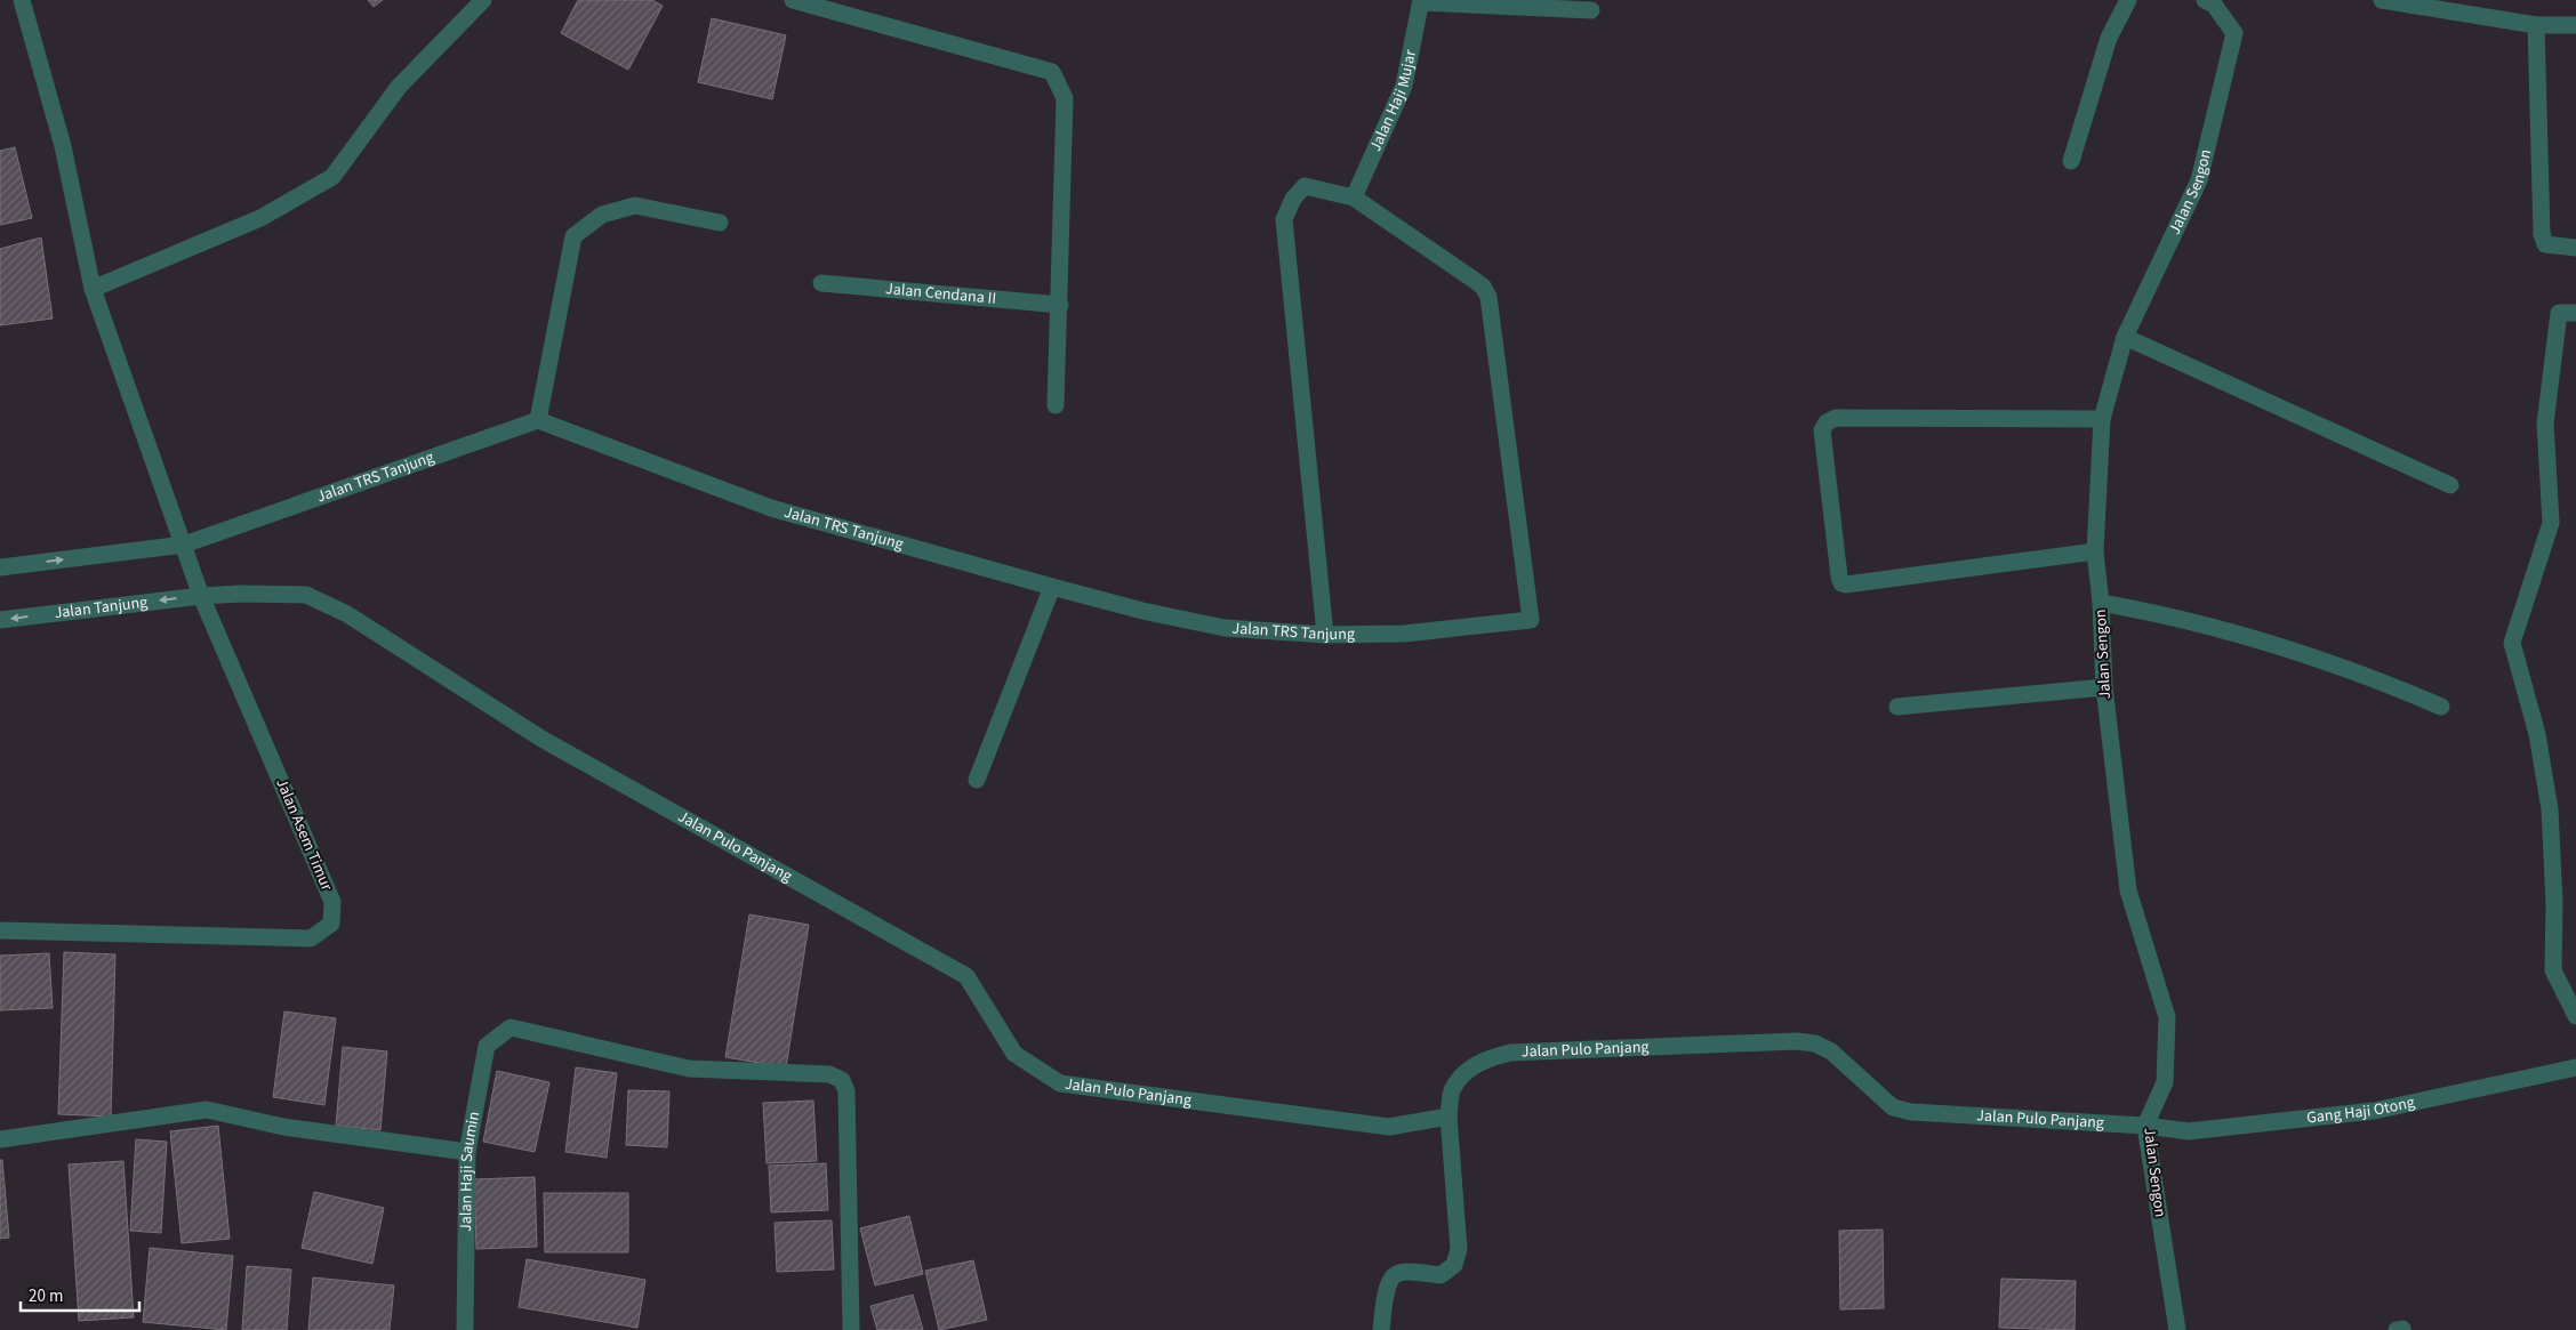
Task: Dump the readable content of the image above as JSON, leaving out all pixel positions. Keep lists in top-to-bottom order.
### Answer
{
  "streets": {
    "street": [
      "Jalan Haji Mujar",
      "Jalan Sengon",
      "Jalan Cendana II",
      "Jalan TRS Tanjung",
      "Jalan Tanjung",
      "Jalan Asem Timur",
      "Jalan Pulo Panjang",
      "Gang Haji Otong",
      "Jalan Haji Saumin"
    ]
  },
  "crossings": [
    ["Jalan Haji Mujar", "Jalan TRS Tanjung"],
    ["Jalan Sengon", "Jalan Pulo Panjang"],
    ["Jalan Sengon", "Gang Haji Otong"],
    ["Jalan Tanjung", "Jalan Asem Timur"],
    ["Jalan Tanjung", "Jalan Pulo Panjang"],
    ["Jalan Asem Timur", "Jalan Pulo Panjang"],
    ["Jalan Pulo Panjang", "Gang Haji Otong"]
  ],
  "scale_bar": "20 m"
}
